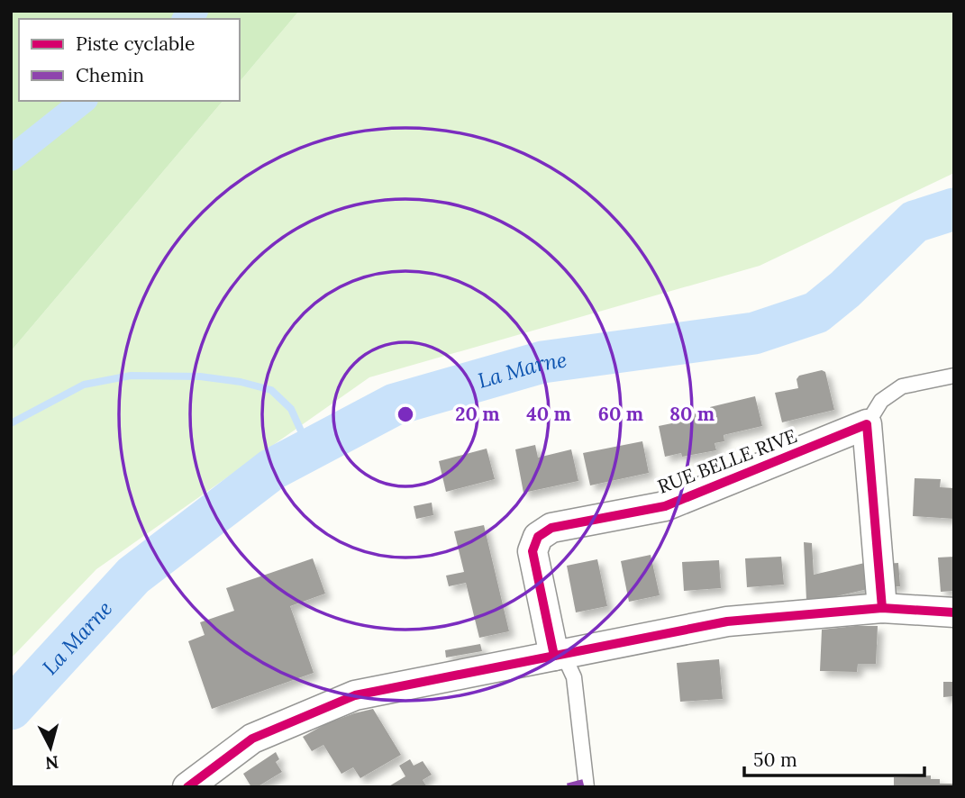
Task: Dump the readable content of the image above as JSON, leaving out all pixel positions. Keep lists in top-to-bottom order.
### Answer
{
  "streets": {
    "street": ["RUE BELLE RIVE"]
  },
  "water": ["La Marne"],
  "legend": ["Piste cyclable", "Chemin"],
  "scale_bar": "50 m",
  "north": "bottom",
  "rings": [
    "20 m",
    "40 m",
    "60 m",
    "80 m"
  ]
}
